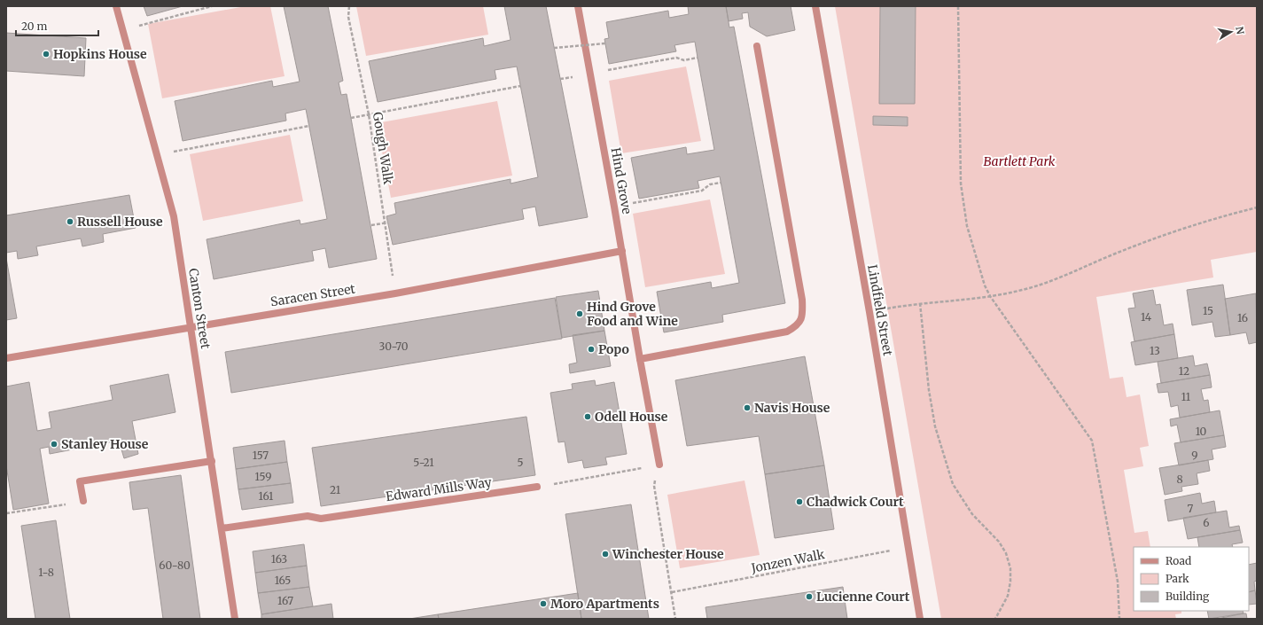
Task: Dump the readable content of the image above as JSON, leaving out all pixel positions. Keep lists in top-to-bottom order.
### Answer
{
  "streets": {
    "street": [
      "Hind Grove",
      "Saracen Street",
      "Canton Street",
      "Lindfield Street",
      "Edward Mills Way"
    ],
    "path": ["Gough Walk", "Jonzen Walk"]
  },
  "crossings": [
    ["Gough Walk", "Saracen Street"],
    ["Hind Grove", "Saracen Street"],
    ["Saracen Street", "Canton Street"],
    ["Canton Street", "Edward Mills Way"],
    ["Lindfield Street", "Jonzen Walk"]
  ],
  "parks": ["Bartlett Park"],
  "places": [
    "Hopkins House",
    "Russell House",
    "Hind Grove Food and Wine",
    "Popo",
    "Navis House",
    "Odell House",
    "Stanley House",
    "Chadwick Court",
    "Winchester House",
    "Lucienne Court",
    "Moro Apartments"
  ],
  "house_numbers": [
    "15",
    "14",
    "16",
    "30-70",
    "13",
    "12",
    "11",
    "10",
    "157",
    "9",
    "5-21",
    "5",
    "159",
    "8",
    "21",
    "161",
    "7",
    "6",
    "163",
    "60-80",
    "1-8",
    "165",
    "167"
  ],
  "legend": ["Road", "Park", "Building"],
  "scale_bar": "20 m",
  "north": "right"
}
